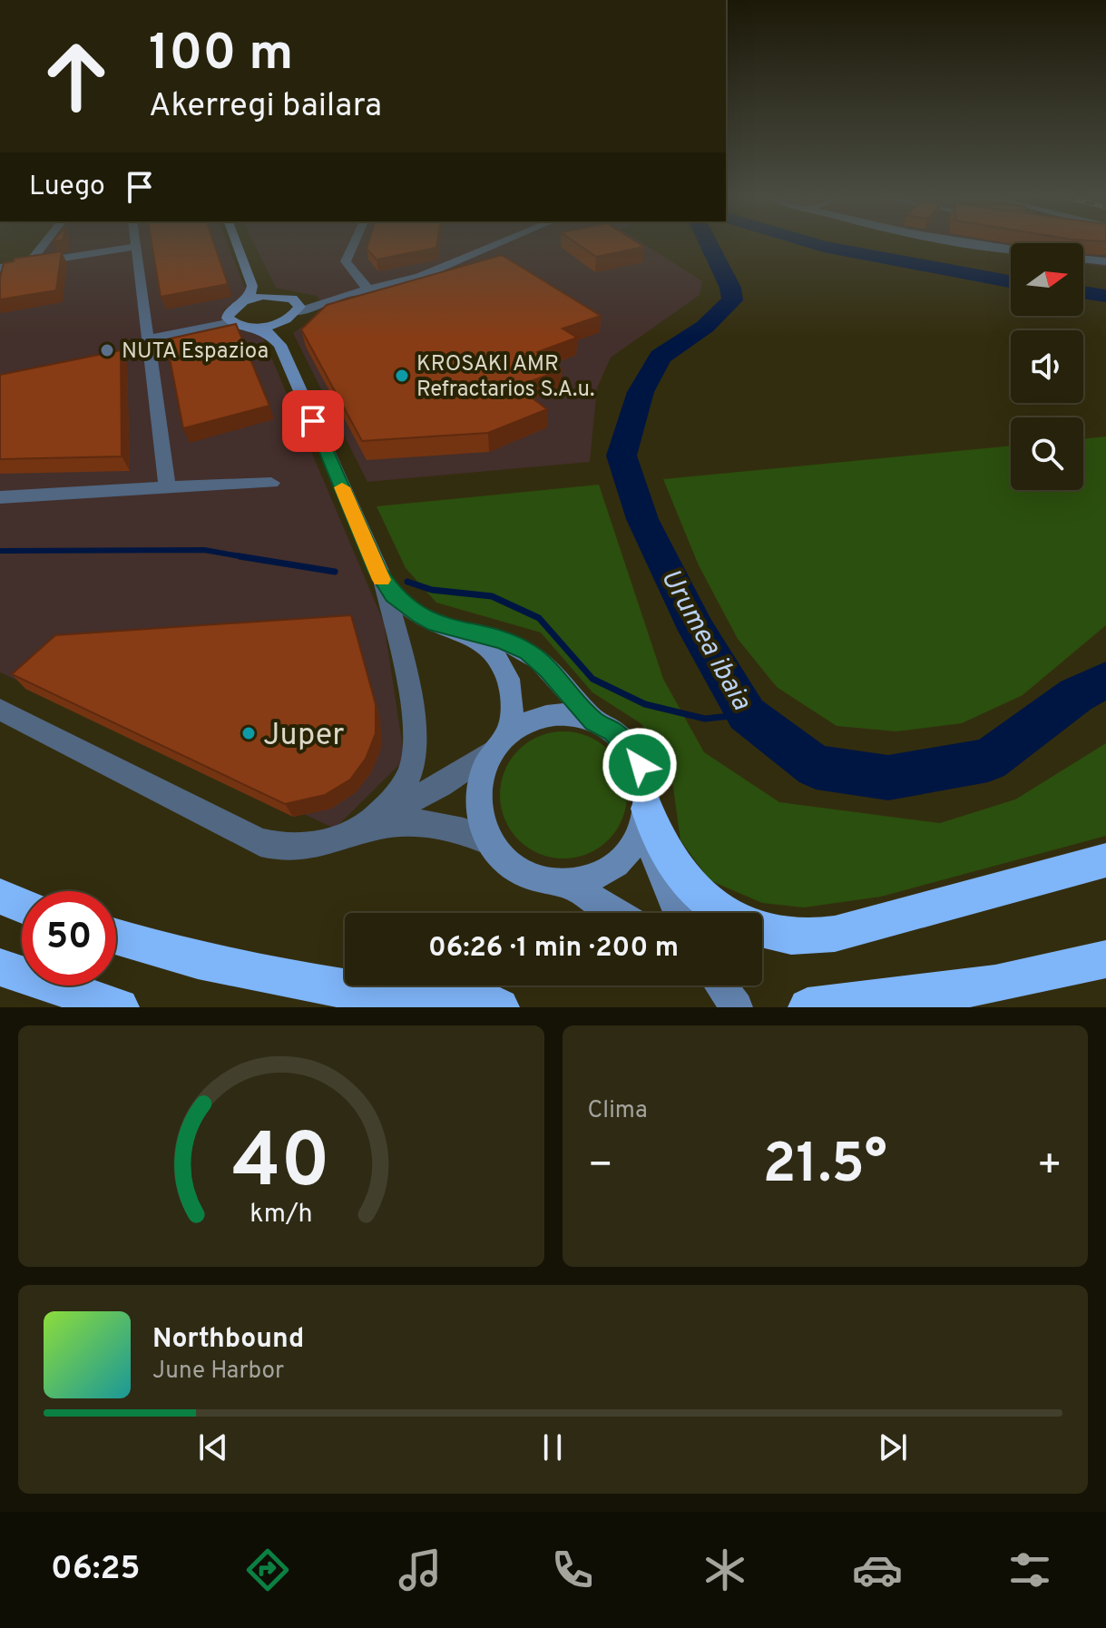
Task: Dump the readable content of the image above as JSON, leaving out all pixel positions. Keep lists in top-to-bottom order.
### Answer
{
  "water": ["Urumea ibaia"],
  "places": ["NUTA Espazioa", "KROSAKI AMR Refractarios S.A.u.", "Juper"],
  "north": "right",
  "page": {
    "turn": ["100 m", "Akerregi bailara"],
    "then": "Luego",
    "limit": "50",
    "trip": "06:26 · 1 min · 200 m",
    "tile": "Clima",
    "heat": ["−", "21.5°", "+"],
    "song": ["Northbound", "June Harbor"],
    "tabs": "06:25",
    "gauge": ["40", "km/h"]
  }
}
